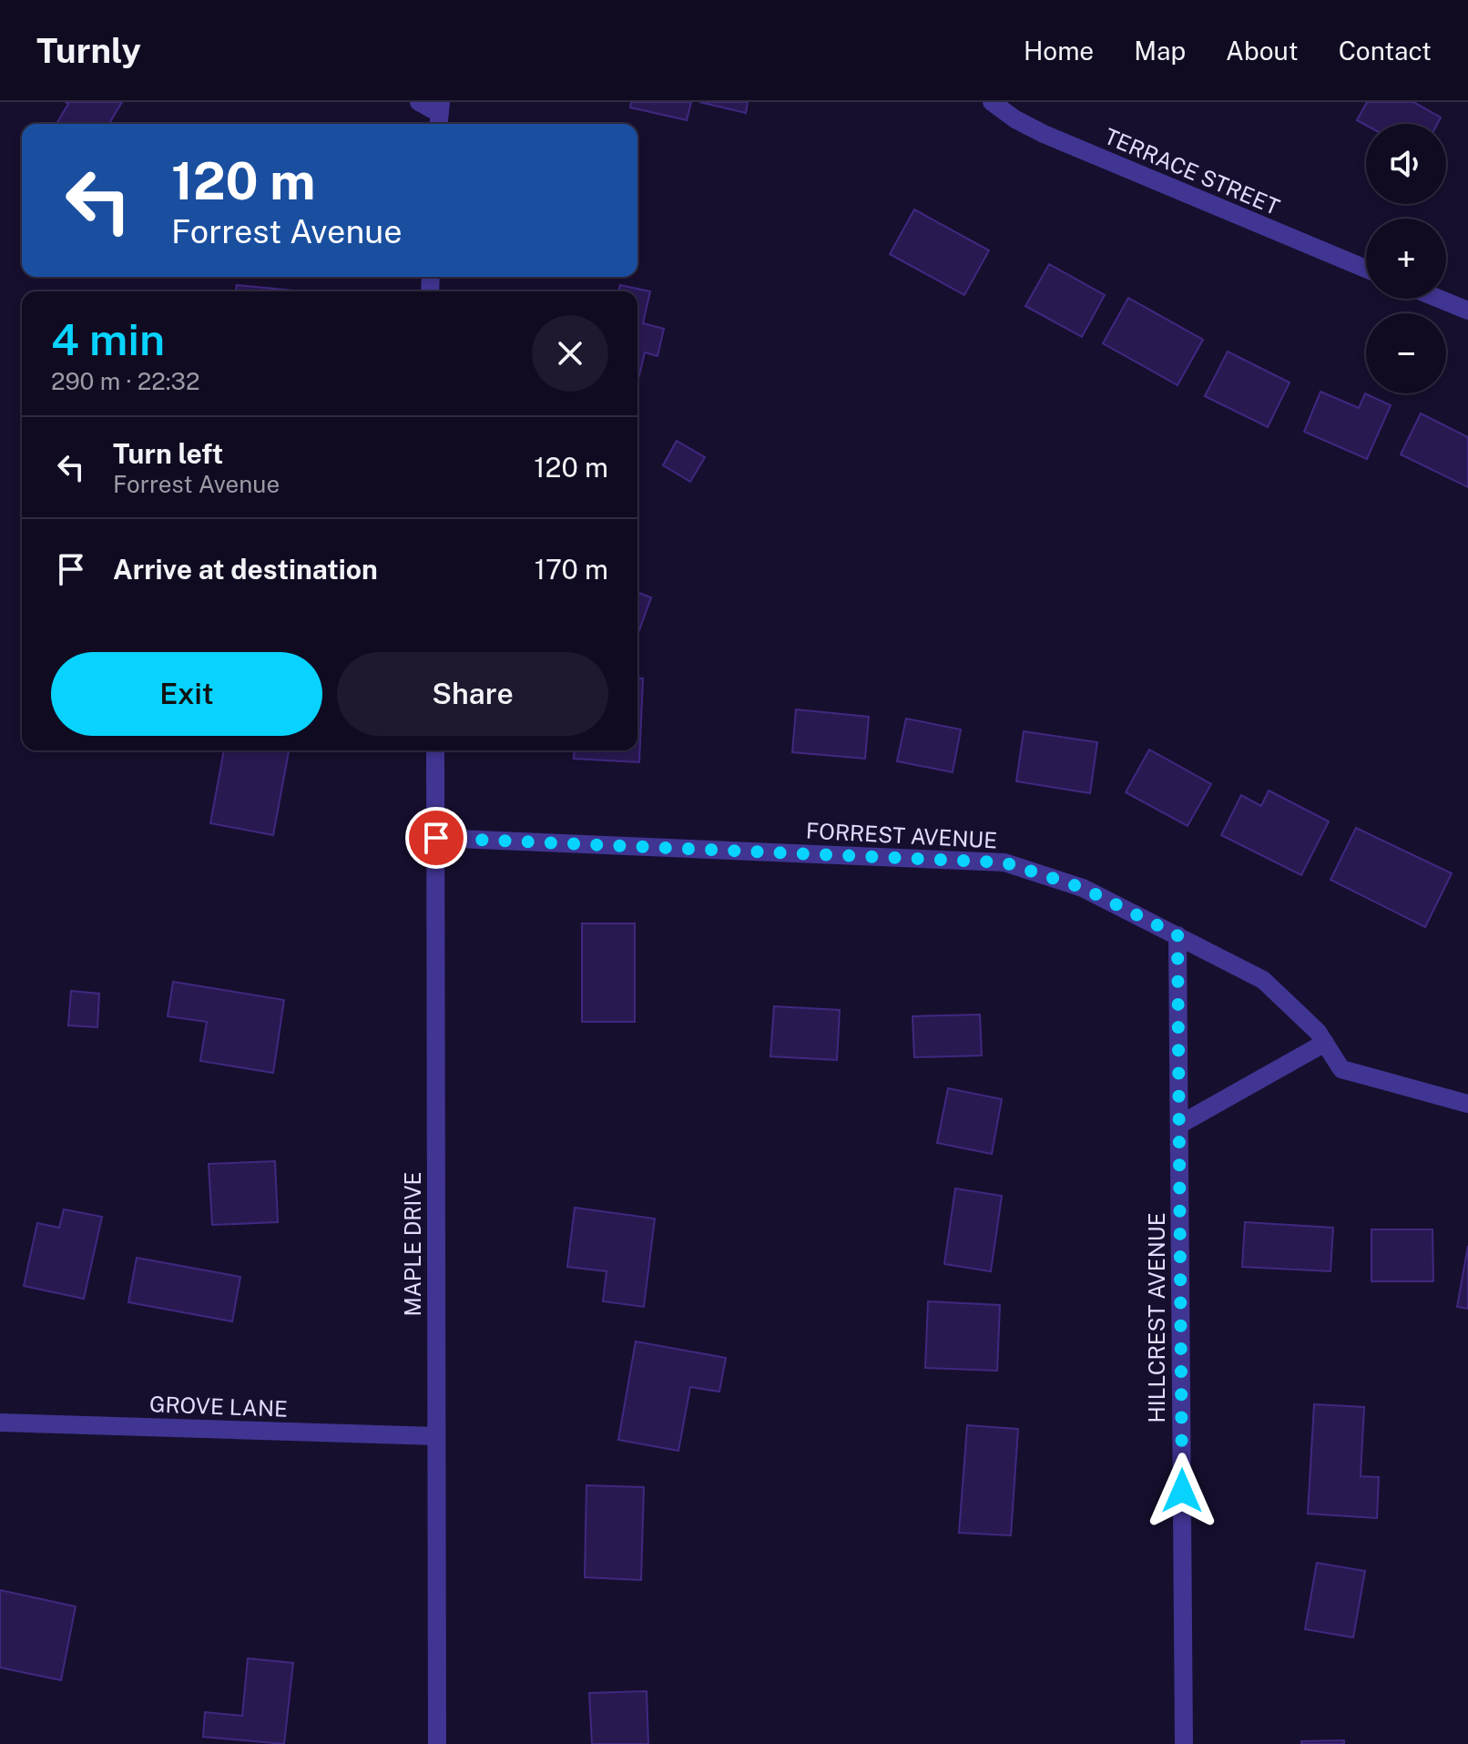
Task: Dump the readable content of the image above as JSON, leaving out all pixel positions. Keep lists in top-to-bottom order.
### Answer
{
  "streets": {
    "street": [
      "TERRACE STREET",
      "FORREST AVENUE",
      "MAPLE DRIVE",
      "HILLCREST AVENUE",
      "GROVE LANE"
    ]
  },
  "crossings": [
    ["FORREST AVENUE", "MAPLE DRIVE"],
    ["FORREST AVENUE", "HILLCREST AVENUE"],
    ["MAPLE DRIVE", "GROVE LANE"]
  ],
  "page": {
    "header": "Turnly",
    "nav": [
      "Home",
      "Map",
      "About",
      "Contact"
    ],
    "map_buttons": ["+", "−"],
    "turn": ["120 m", "Forrest Avenue"],
    "heading": ["4 min", "290 m · 22:32"],
    "list": [
      {
        "name": "Turn left",
        "note": "Forrest Avenue",
        "value": "120 m"
      },
      {
        "name": "Arrive at destination",
        "value": "170 m"
      }
    ],
    "buttons": ["Exit", "Share"]
  }
}
